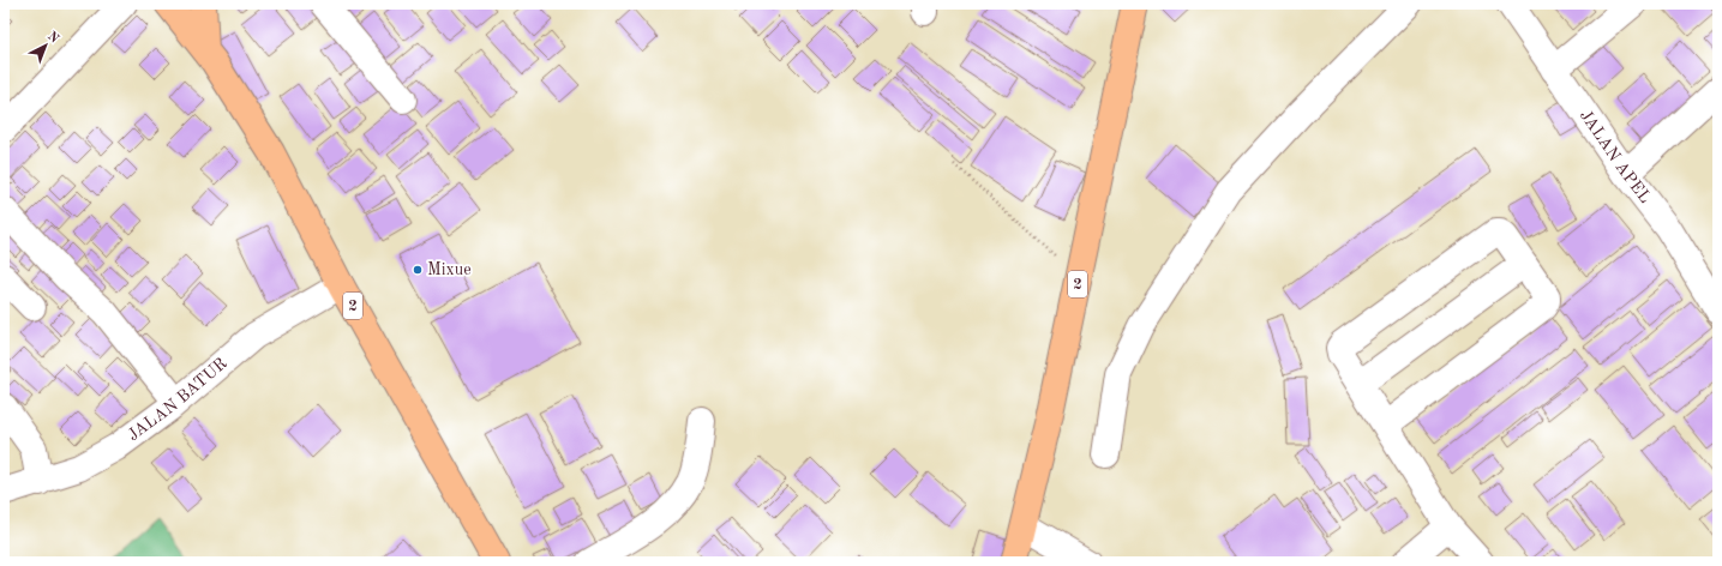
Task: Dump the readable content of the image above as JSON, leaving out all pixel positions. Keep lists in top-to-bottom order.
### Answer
{
  "streets": {
    "highway": ["2"],
    "street": ["JALAN APEL", "JALAN BATUR"]
  },
  "crossings": [
    ["2", "JALAN BATUR"]
  ],
  "places": ["Mixue"],
  "north": "top right"
}
